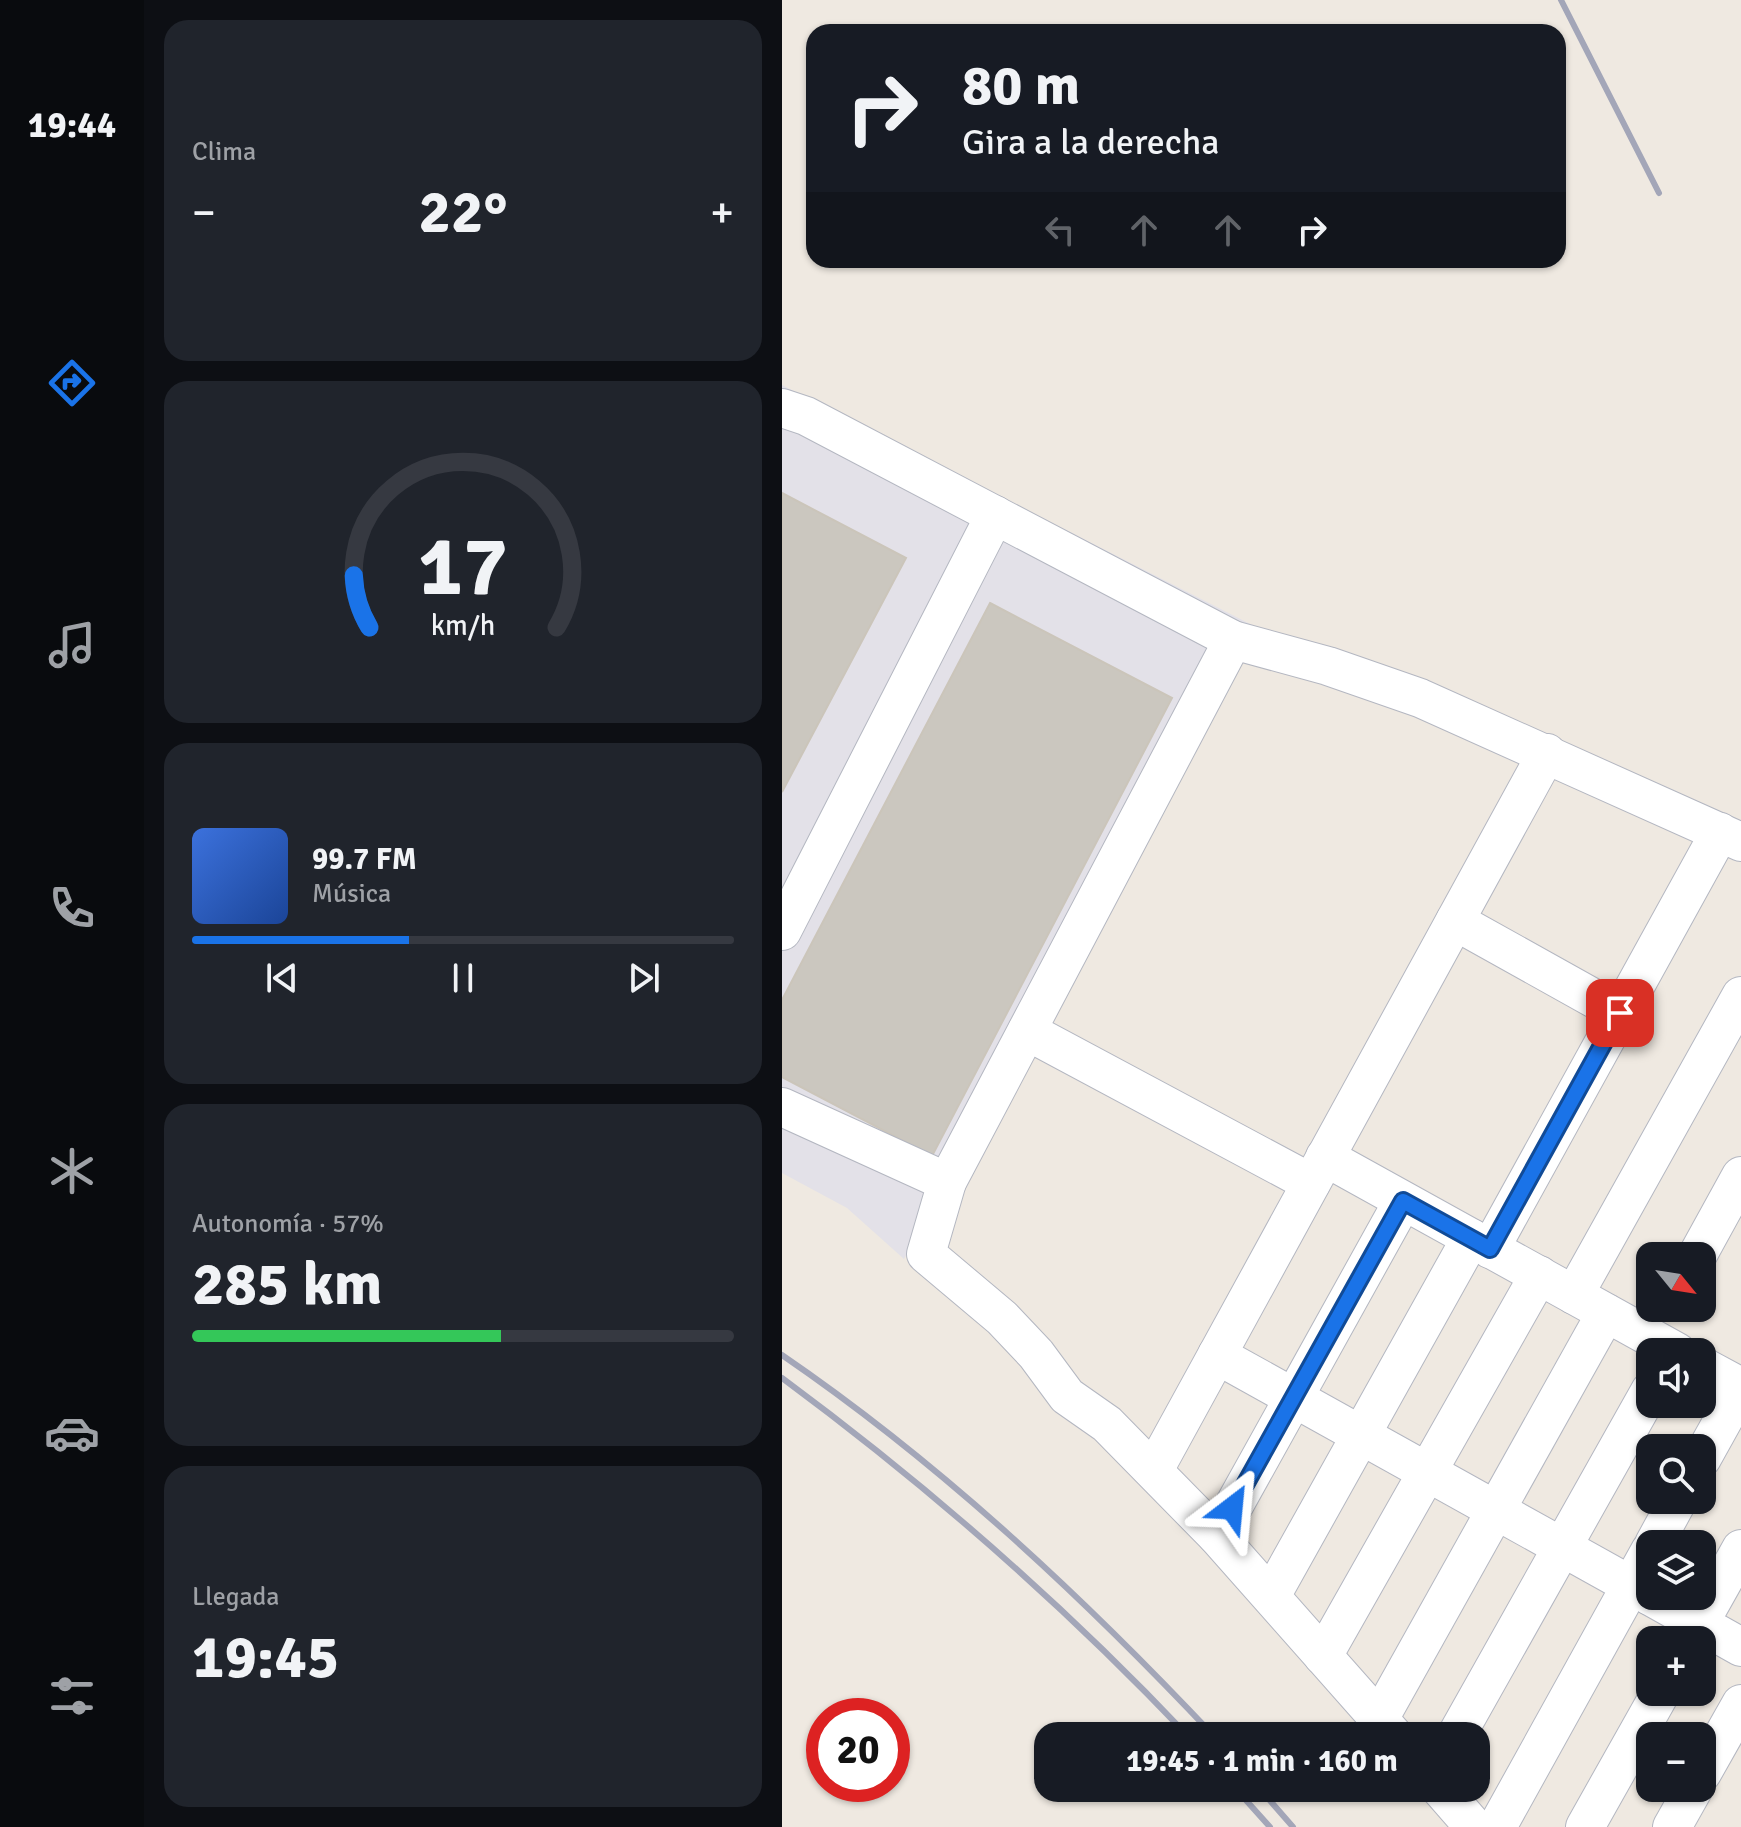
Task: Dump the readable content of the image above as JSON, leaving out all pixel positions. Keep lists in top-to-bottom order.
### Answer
{
  "north": "bottom right",
  "page": {
    "tabs": "19:44",
    "tile": [
      "Clima",
      ["Autonomía · 57%", "285 km"],
      ["Llegada", "19:45"]
    ],
    "turn": ["80 m", "Gira a la derecha"],
    "heat": ["−", "22°", "+"],
    "song": ["99.7 FM", "Música"],
    "map_buttons": ["+", "−"],
    "limit": "20",
    "trip": "19:45 · 1 min · 160 m",
    "gauge": ["17", "km/h"]
  }
}
